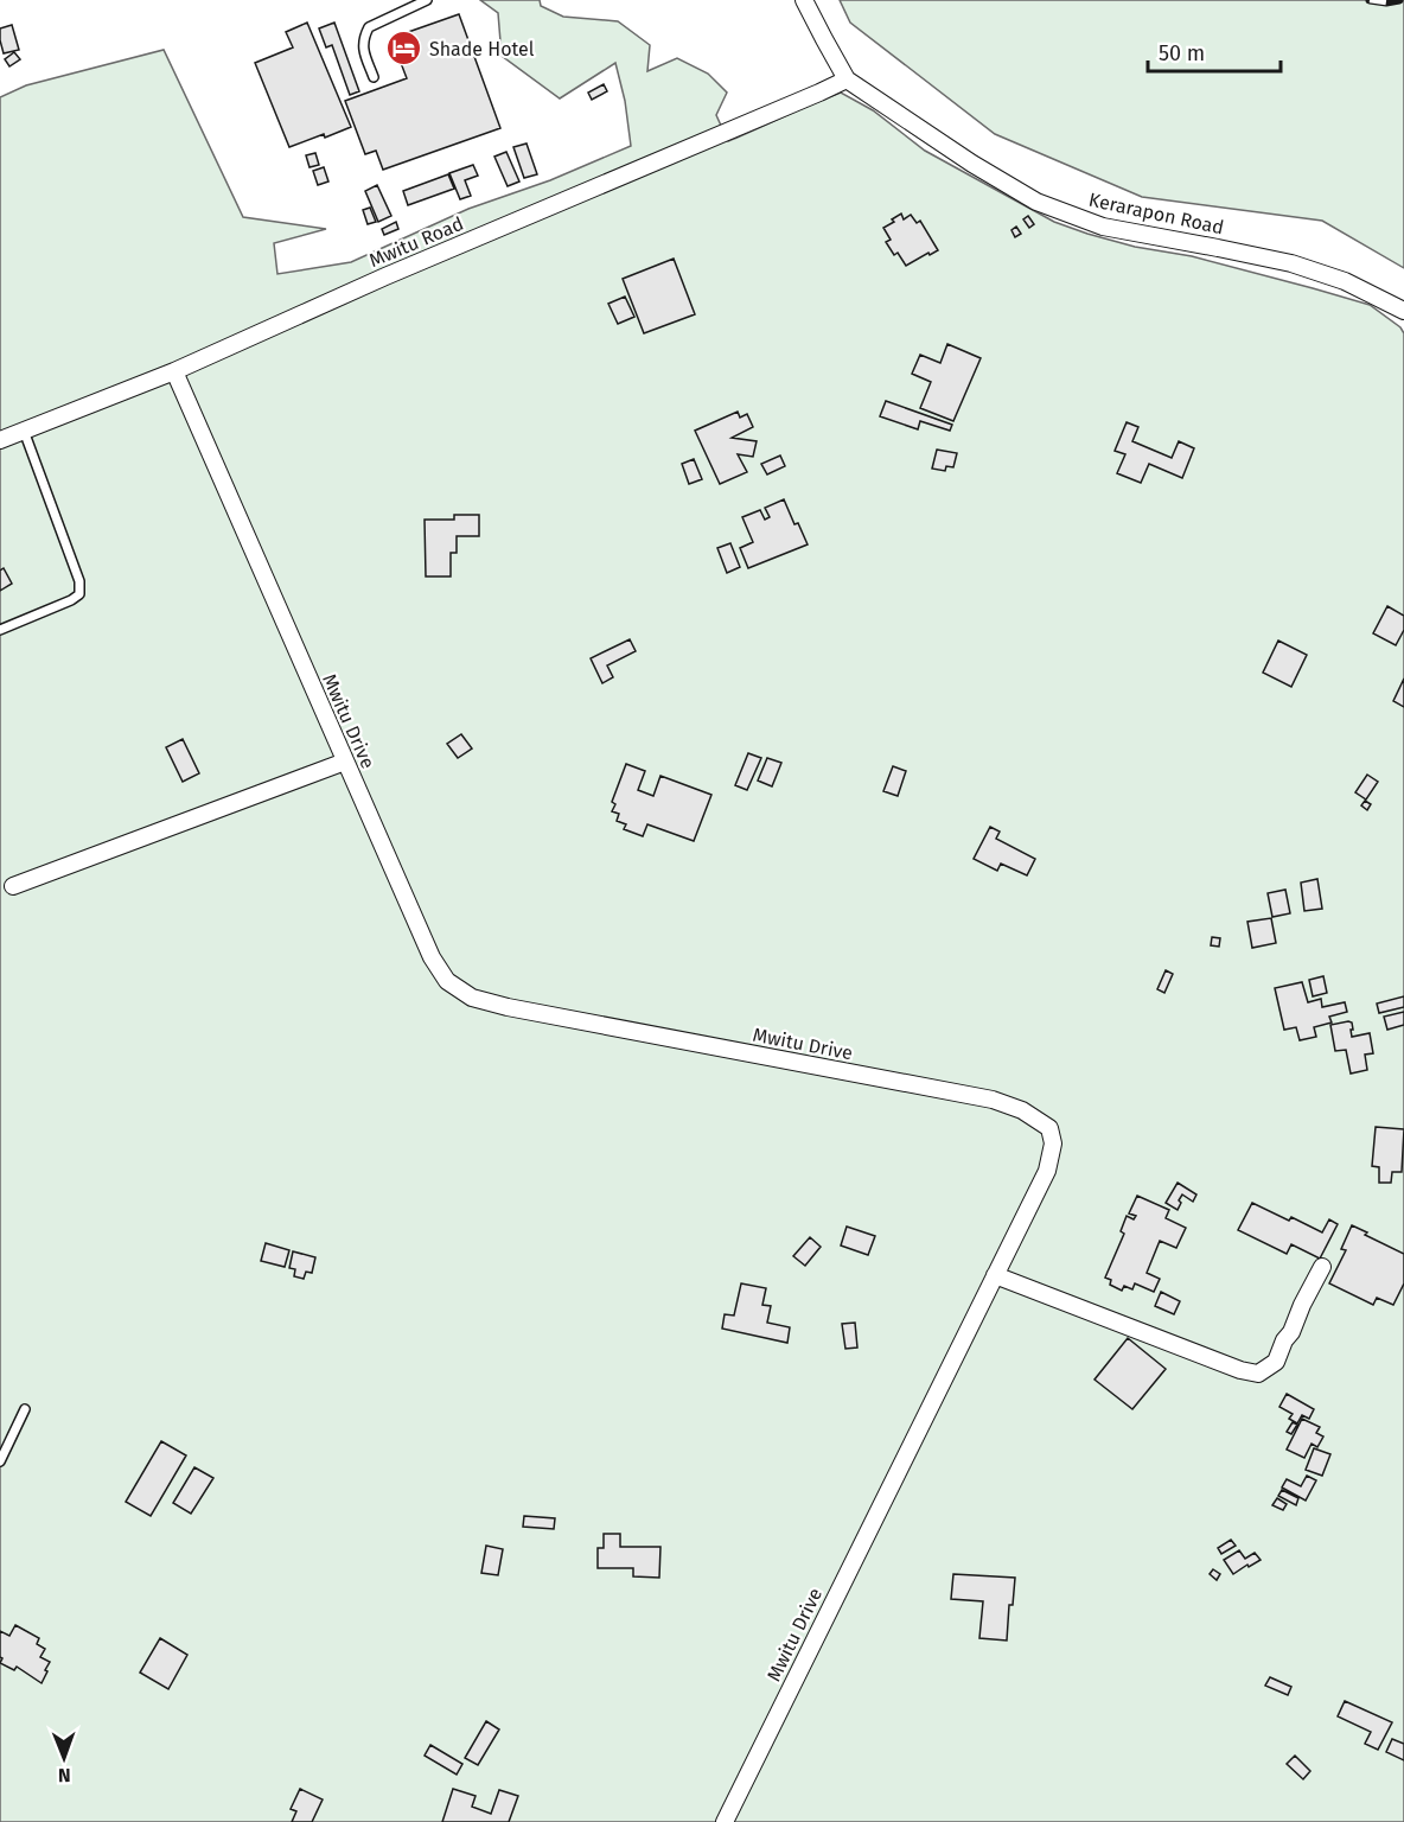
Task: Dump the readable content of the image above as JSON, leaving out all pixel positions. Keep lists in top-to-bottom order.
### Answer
{
  "streets": {
    "street": ["Kerarapon Road", "Mwitu Road", "Mwitu Drive"]
  },
  "crossings": [
    ["Kerarapon Road", "Mwitu Road"],
    ["Mwitu Road", "Mwitu Drive"]
  ],
  "places": {
    "hotel": ["Shade Hotel"]
  },
  "scale_bar": "50 m",
  "north": "bottom"
}
